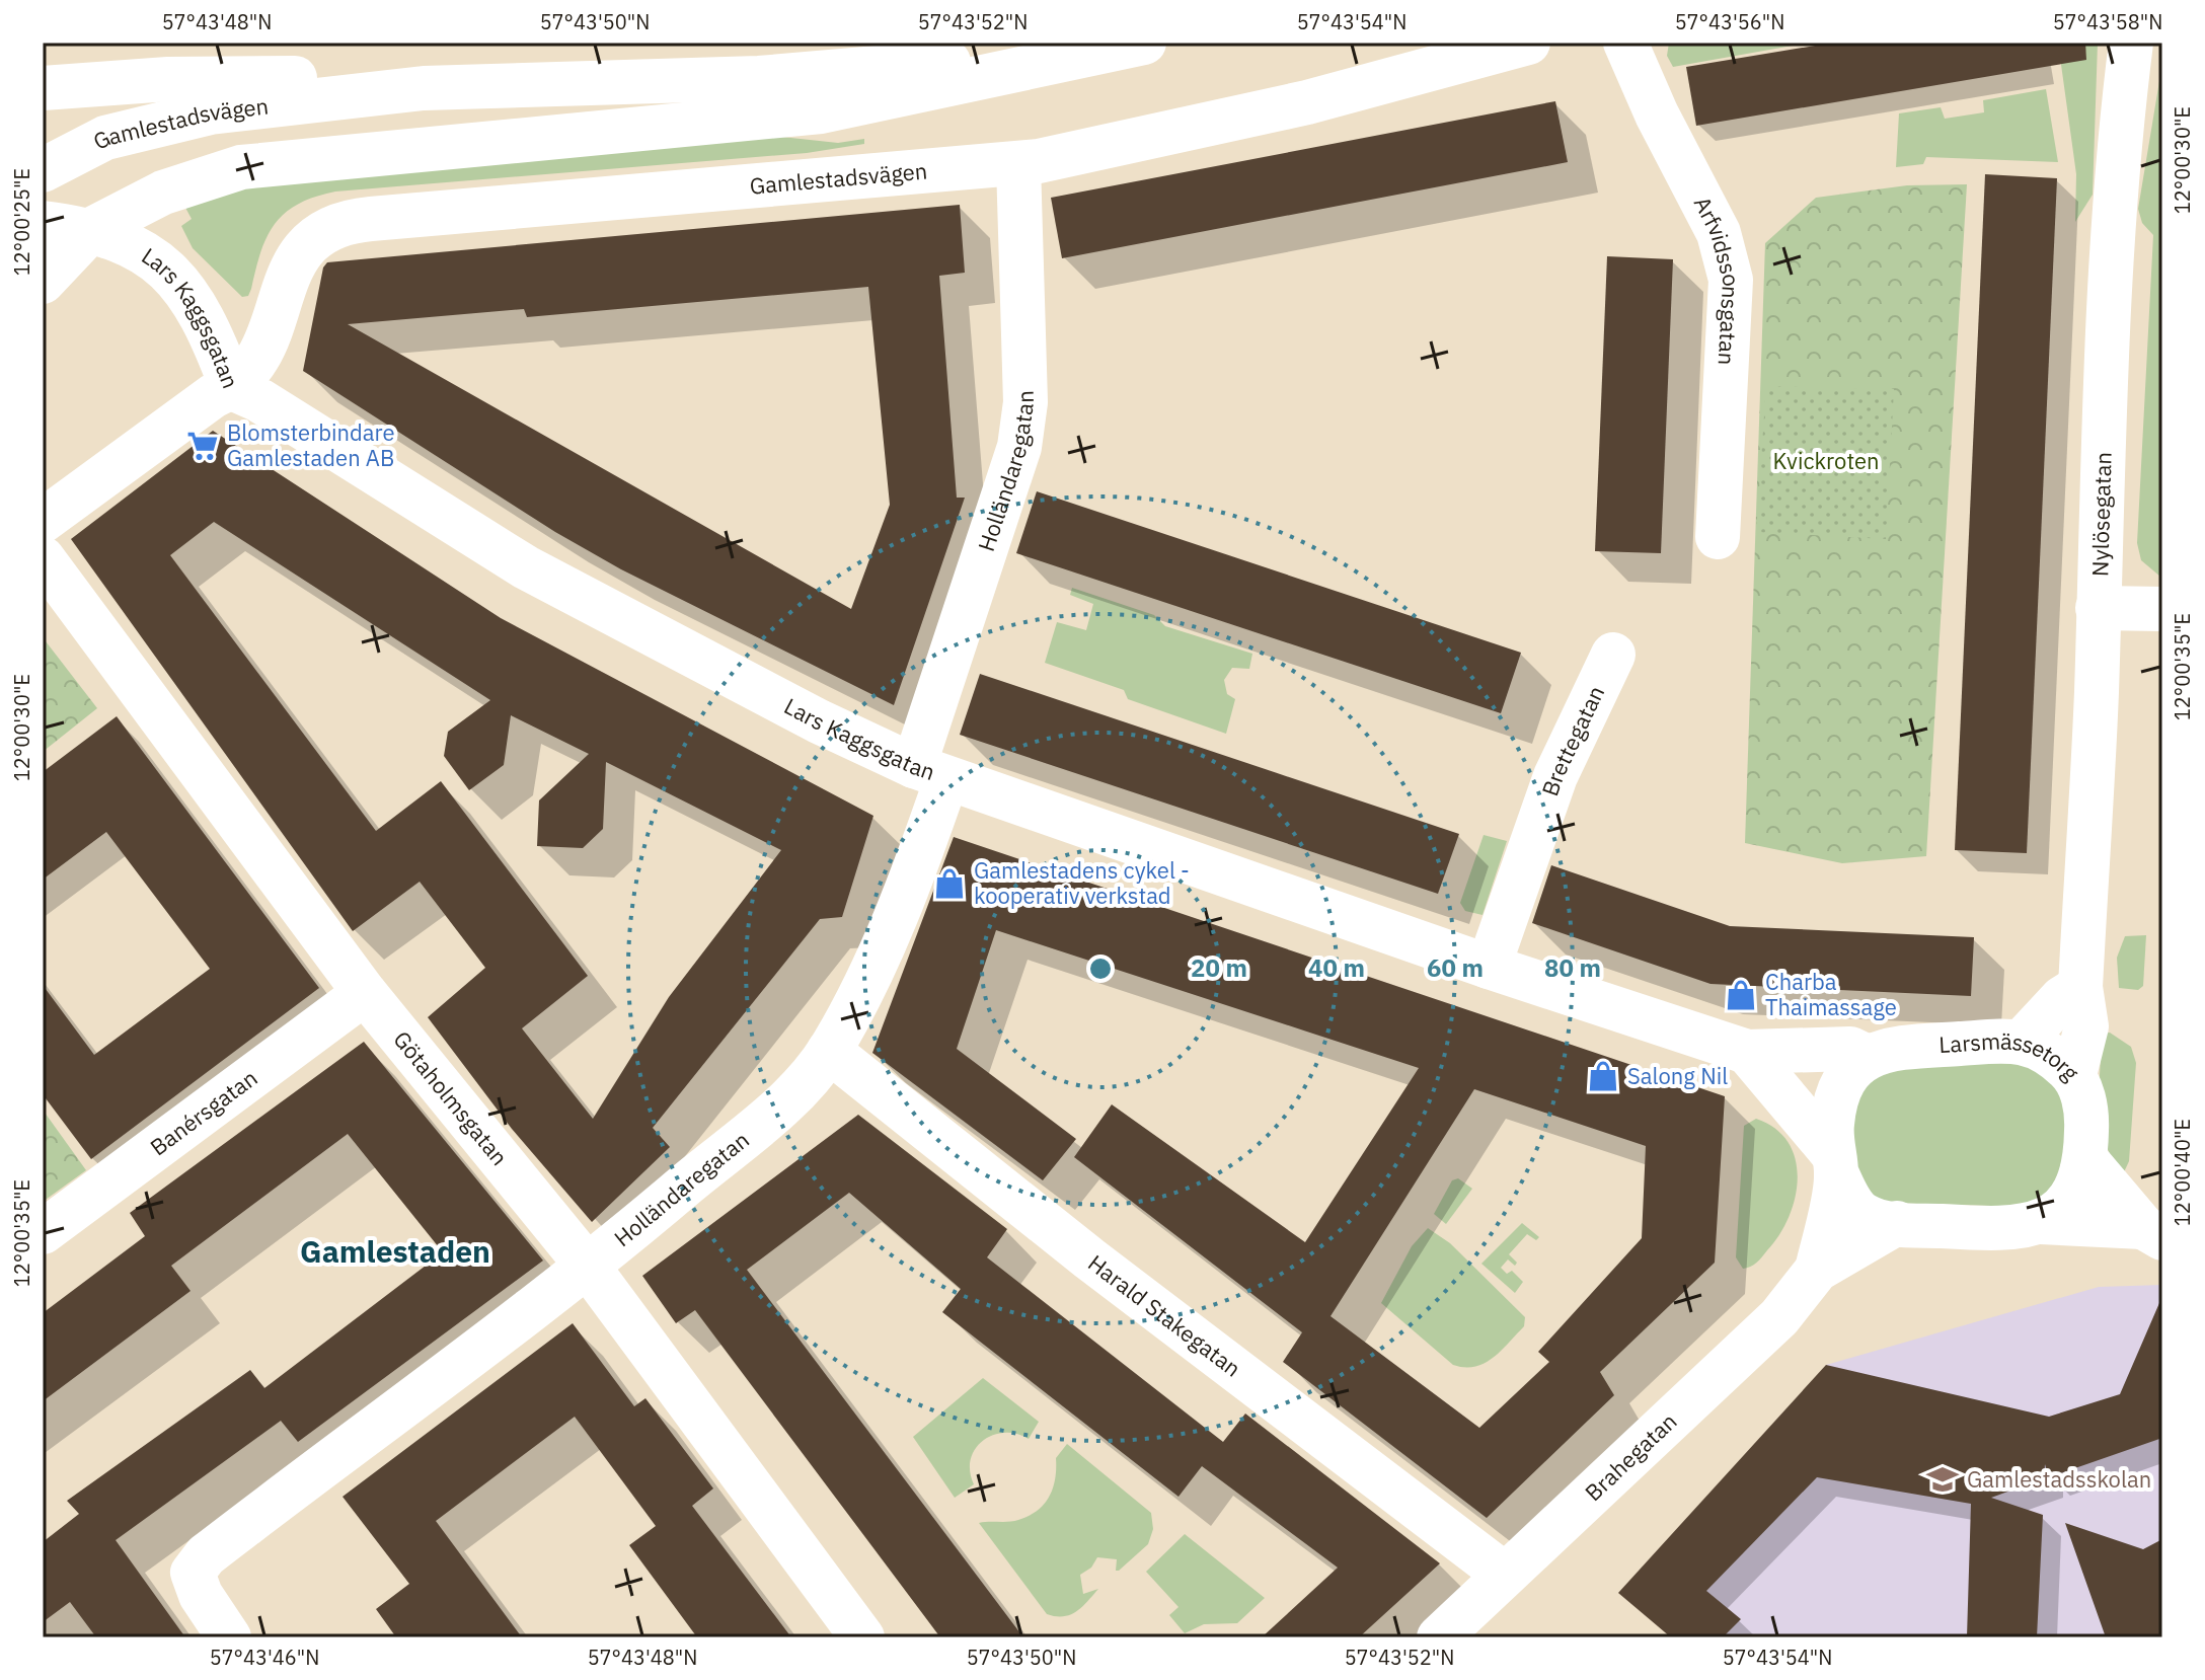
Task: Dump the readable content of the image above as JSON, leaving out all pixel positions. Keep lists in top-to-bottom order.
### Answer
{
  "streets": {
    "street": [
      "Gamlestadsvägen",
      "Arfvidssonsgatan",
      "Lars Kaggsgatan",
      "Holländaregatan",
      "Nylösegatan",
      "Brettegatan",
      "Larsmässetorg",
      "Götaholmsgatan",
      "Banérsgatan",
      "Harald Stakegatan",
      "Brahegatan"
    ]
  },
  "crossings": [
    ["Gamlestadsvägen", "Lars Kaggsgatan"],
    ["Gamlestadsvägen", "Holländaregatan"],
    ["Lars Kaggsgatan", "Holländaregatan"],
    ["Lars Kaggsgatan", "Nylösegatan"],
    ["Lars Kaggsgatan", "Brettegatan"],
    ["Lars Kaggsgatan", "Larsmässetorg"],
    ["Lars Kaggsgatan", "Brahegatan"],
    ["Holländaregatan", "Götaholmsgatan"],
    ["Holländaregatan", "Harald Stakegatan"],
    ["Nylösegatan", "Larsmässetorg"],
    ["Nylösegatan", "Brahegatan"],
    ["Larsmässetorg", "Brahegatan"],
    ["Götaholmsgatan", "Banérsgatan"],
    ["Harald Stakegatan", "Brahegatan"]
  ],
  "districts": ["Gamlestaden"],
  "parks": ["Kvickroten"],
  "places": {
    "supermarket": ["Blomsterbindare Gamlestaden AB"],
    "shop": ["Gamlestadens cykel - kooperativ verkstad", "Charba Thaimassage", "Salong Nil"],
    "school or university": ["Gamlestadsskolan"]
  },
  "coordinates": [
    "57°43'48\"N",
    "57°43'50\"N",
    "57°43'52\"N",
    "57°43'54\"N",
    "57°43'56\"N",
    "57°43'58\"N",
    "12°00'30\"E",
    "12°00'25\"E",
    "12°00'35\"E",
    "12°00'40\"E",
    "57°43'46\"N"
  ],
  "rings": [
    "20 m",
    "40 m",
    "60 m",
    "80 m"
  ]
}
